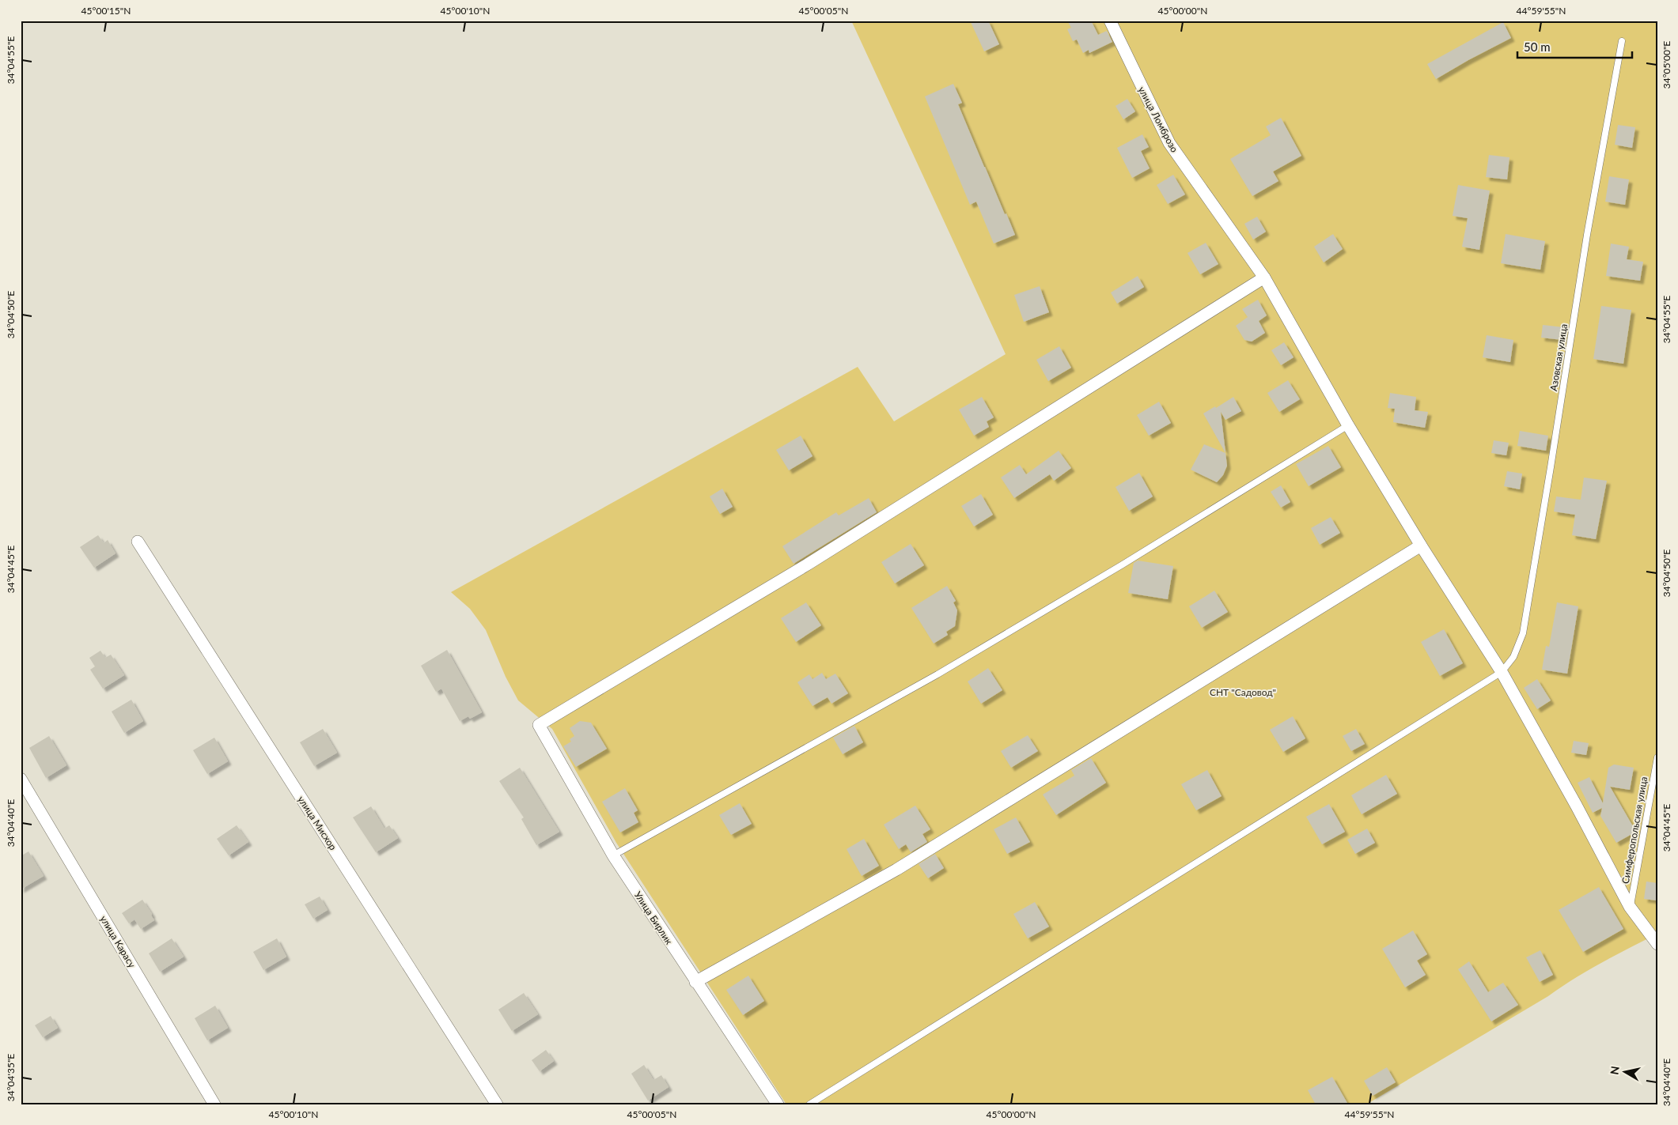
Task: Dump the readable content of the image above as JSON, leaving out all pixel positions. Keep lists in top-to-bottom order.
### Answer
{
  "streets": {
    "street": [
      "улица Ломброзо",
      "улица Мисхор",
      "Улица Бирлик",
      "улица Карасу"
    ],
    "lane": ["Азовская улица", "Симферопольская улица"]
  },
  "crossings": [
    ["улица Ломброзо", "Азовская улица"],
    ["улица Ломброзо", "Симферопольская улица"],
    ["улица Ломброзо", "Улица Бирлик"]
  ],
  "parks": ["СНТ \"Садовод\""],
  "scale_bar": "50 m",
  "north": "left",
  "coordinates": [
    "45°00'15\"N",
    "45°00'10\"N",
    "45°00'05\"N",
    "45°00'00\"N",
    "44°59'55\"N",
    "34°04'55\"E",
    "34°05'00\"E",
    "34°04'50\"E",
    "34°04'45\"E",
    "34°04'40\"E",
    "34°04'35\"E"
  ]
}
